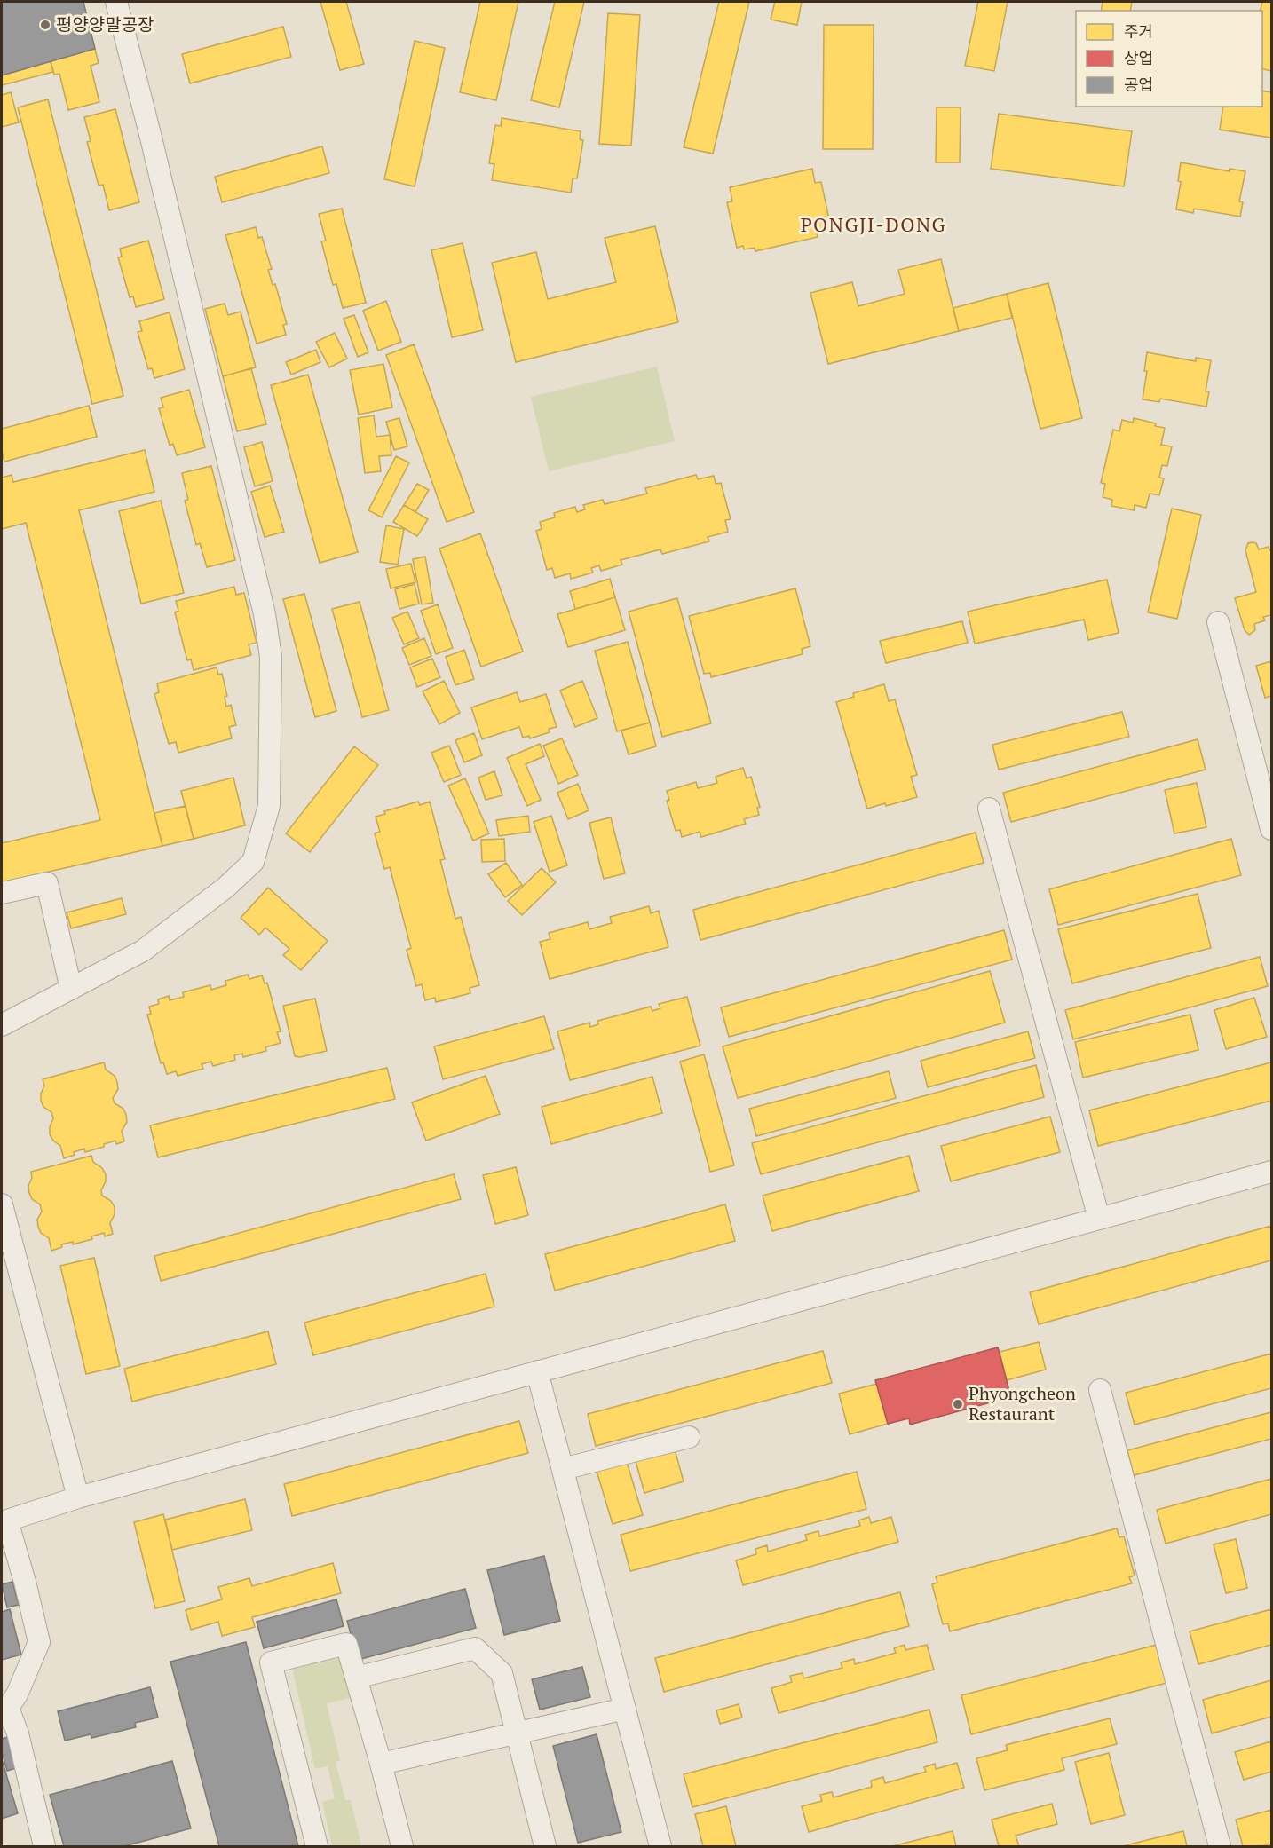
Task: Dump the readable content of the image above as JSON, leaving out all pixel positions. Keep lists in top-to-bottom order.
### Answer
{
  "districts": ["PONGJI-DONG"],
  "places": ["평양양말공장", "Phyongcheon Restaurant"],
  "legend": ["주거", "상업", "공업"]
}
